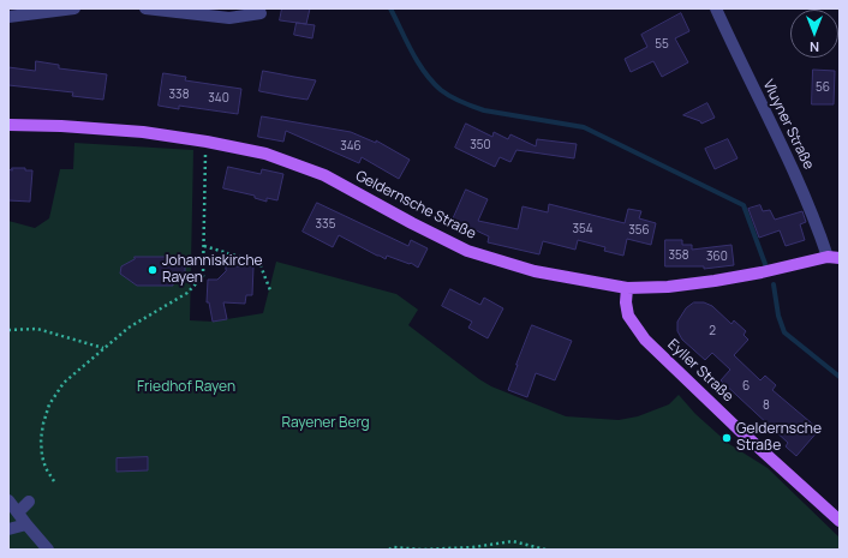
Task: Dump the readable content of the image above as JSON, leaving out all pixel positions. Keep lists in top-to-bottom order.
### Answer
{
  "streets": {
    "main road": ["Geldernsche Straße", "Eyller Straße"],
    "street": ["Vluyner Straße"]
  },
  "crossings": [
    ["Vluyner Straße", "Geldernsche Straße"],
    ["Geldernsche Straße", "Eyller Straße"]
  ],
  "parks": ["Friedhof Rayen", "Rayener Berg"],
  "places": ["Johanniskirche Rayen", "Geldernsche Straße"],
  "house_numbers": [
    "55",
    "56",
    "338",
    "340",
    "350",
    "346",
    "335",
    "354",
    "356",
    "358",
    "360",
    "2",
    "6",
    "8"
  ],
  "north": "bottom"
}
